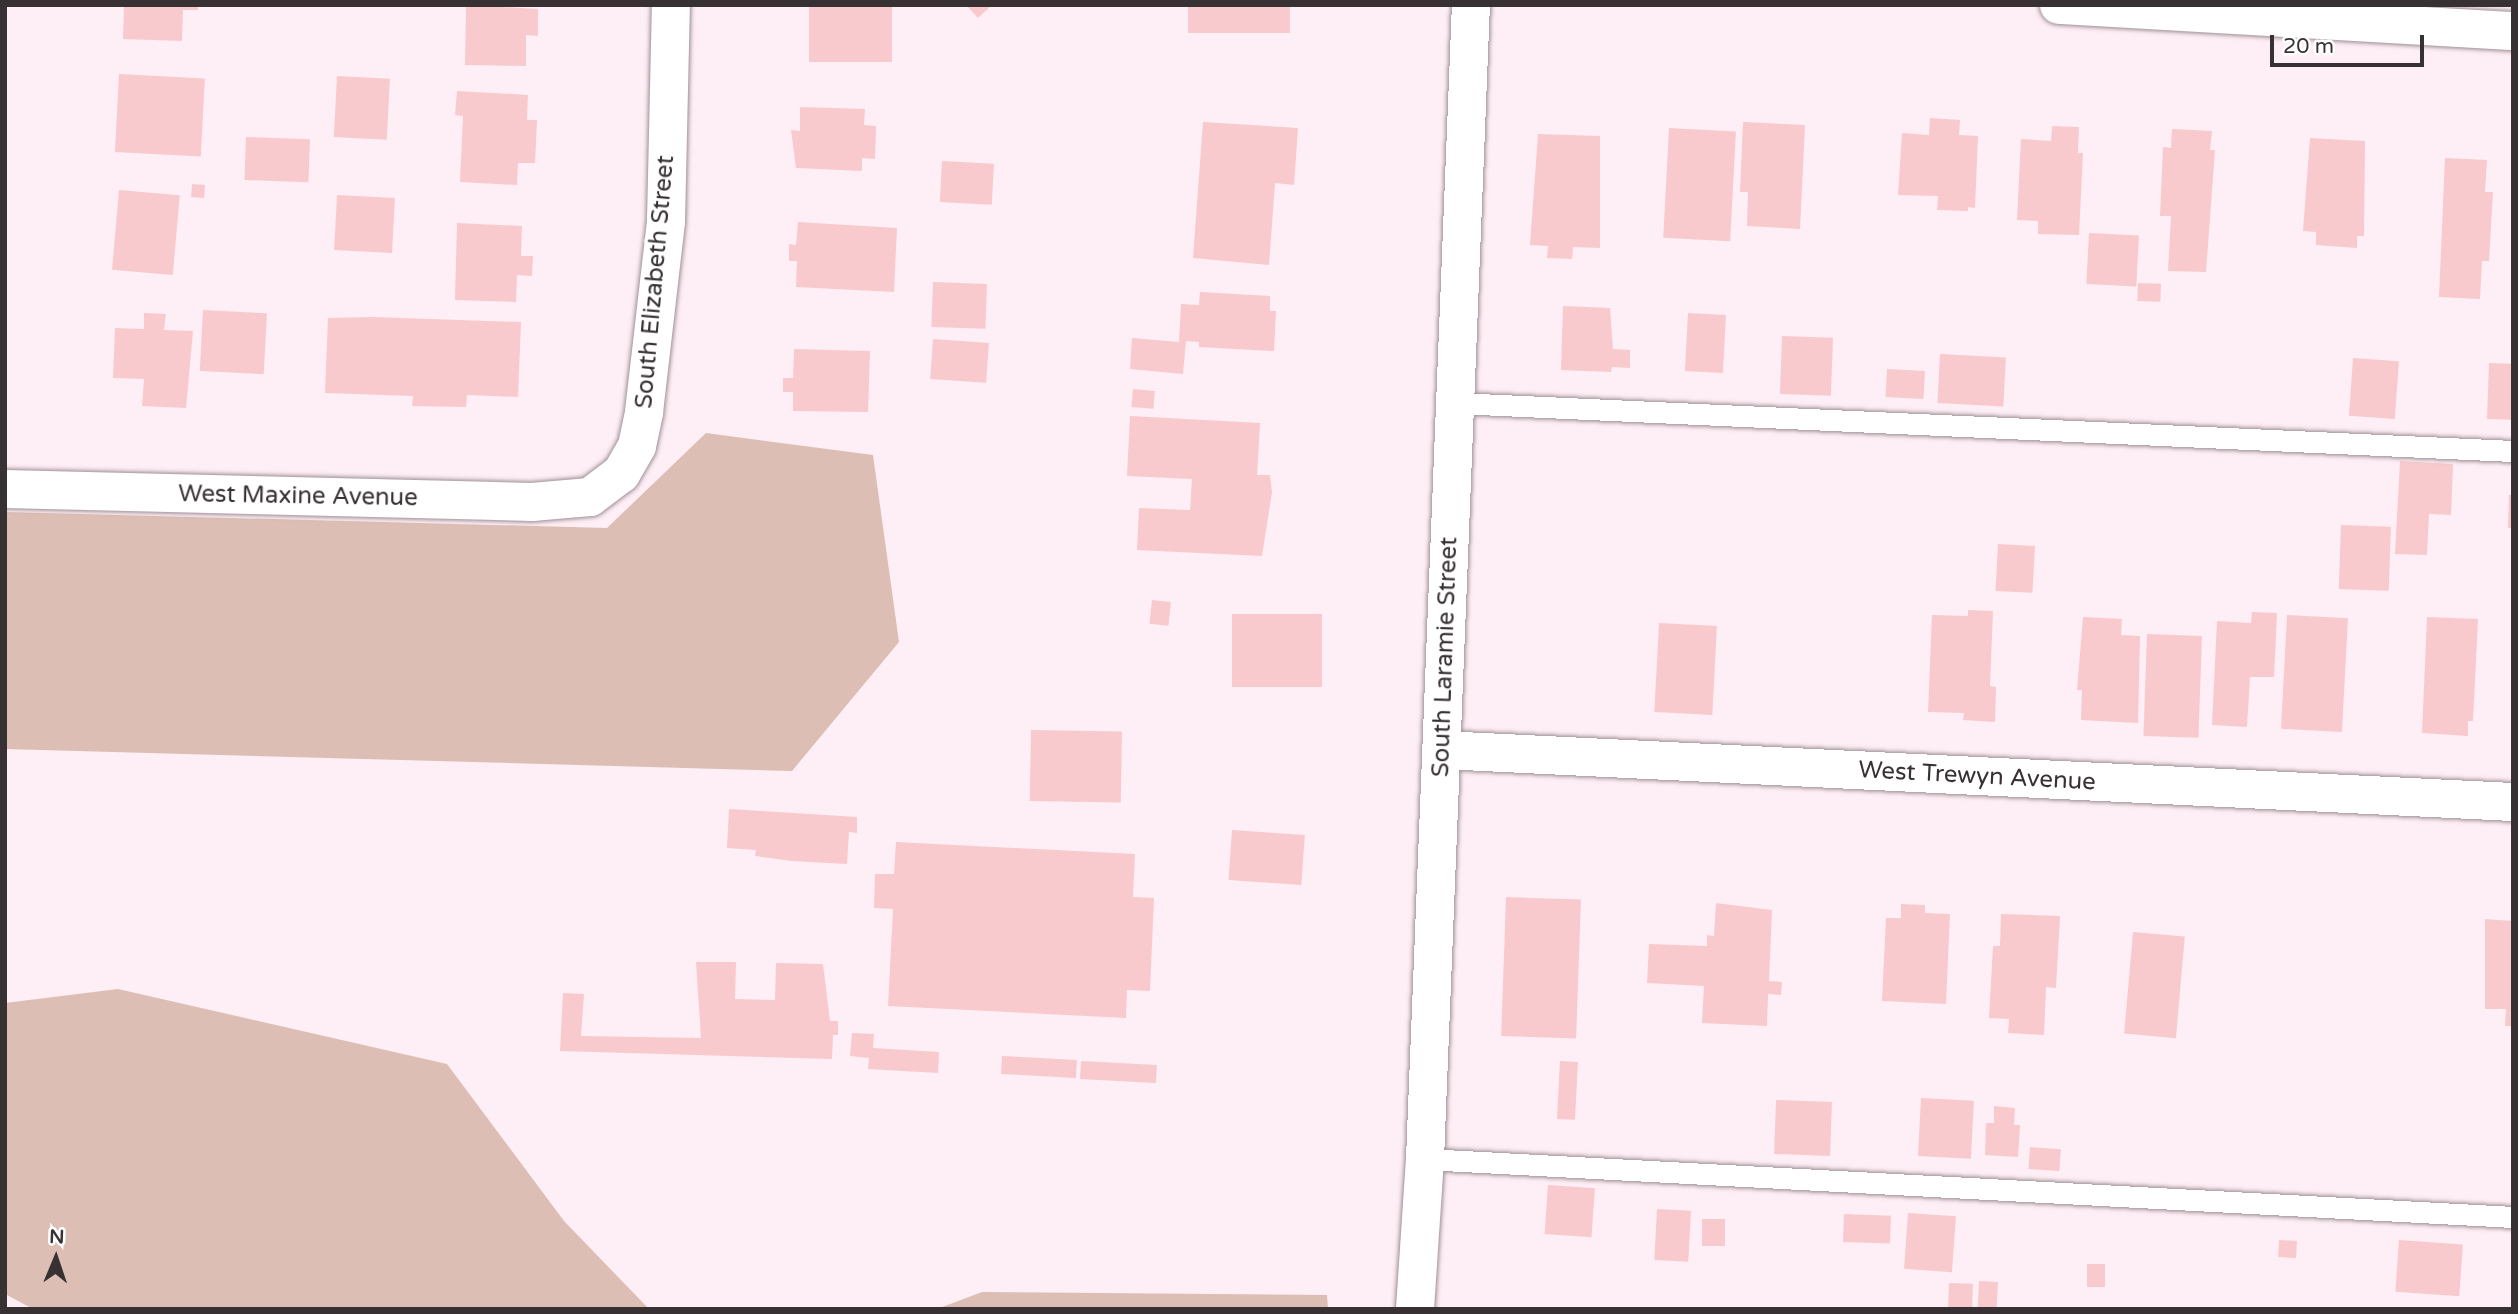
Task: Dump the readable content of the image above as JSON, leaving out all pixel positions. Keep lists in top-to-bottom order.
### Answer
{
  "streets": {
    "street": [
      "South Elizabeth Street",
      "West Maxine Avenue",
      "South Laramie Street",
      "West Trewyn Avenue"
    ]
  },
  "crossings": [
    ["South Elizabeth Street", "West Maxine Avenue"],
    ["South Laramie Street", "West Trewyn Avenue"]
  ],
  "scale_bar": "20 m",
  "north": "top"
}
